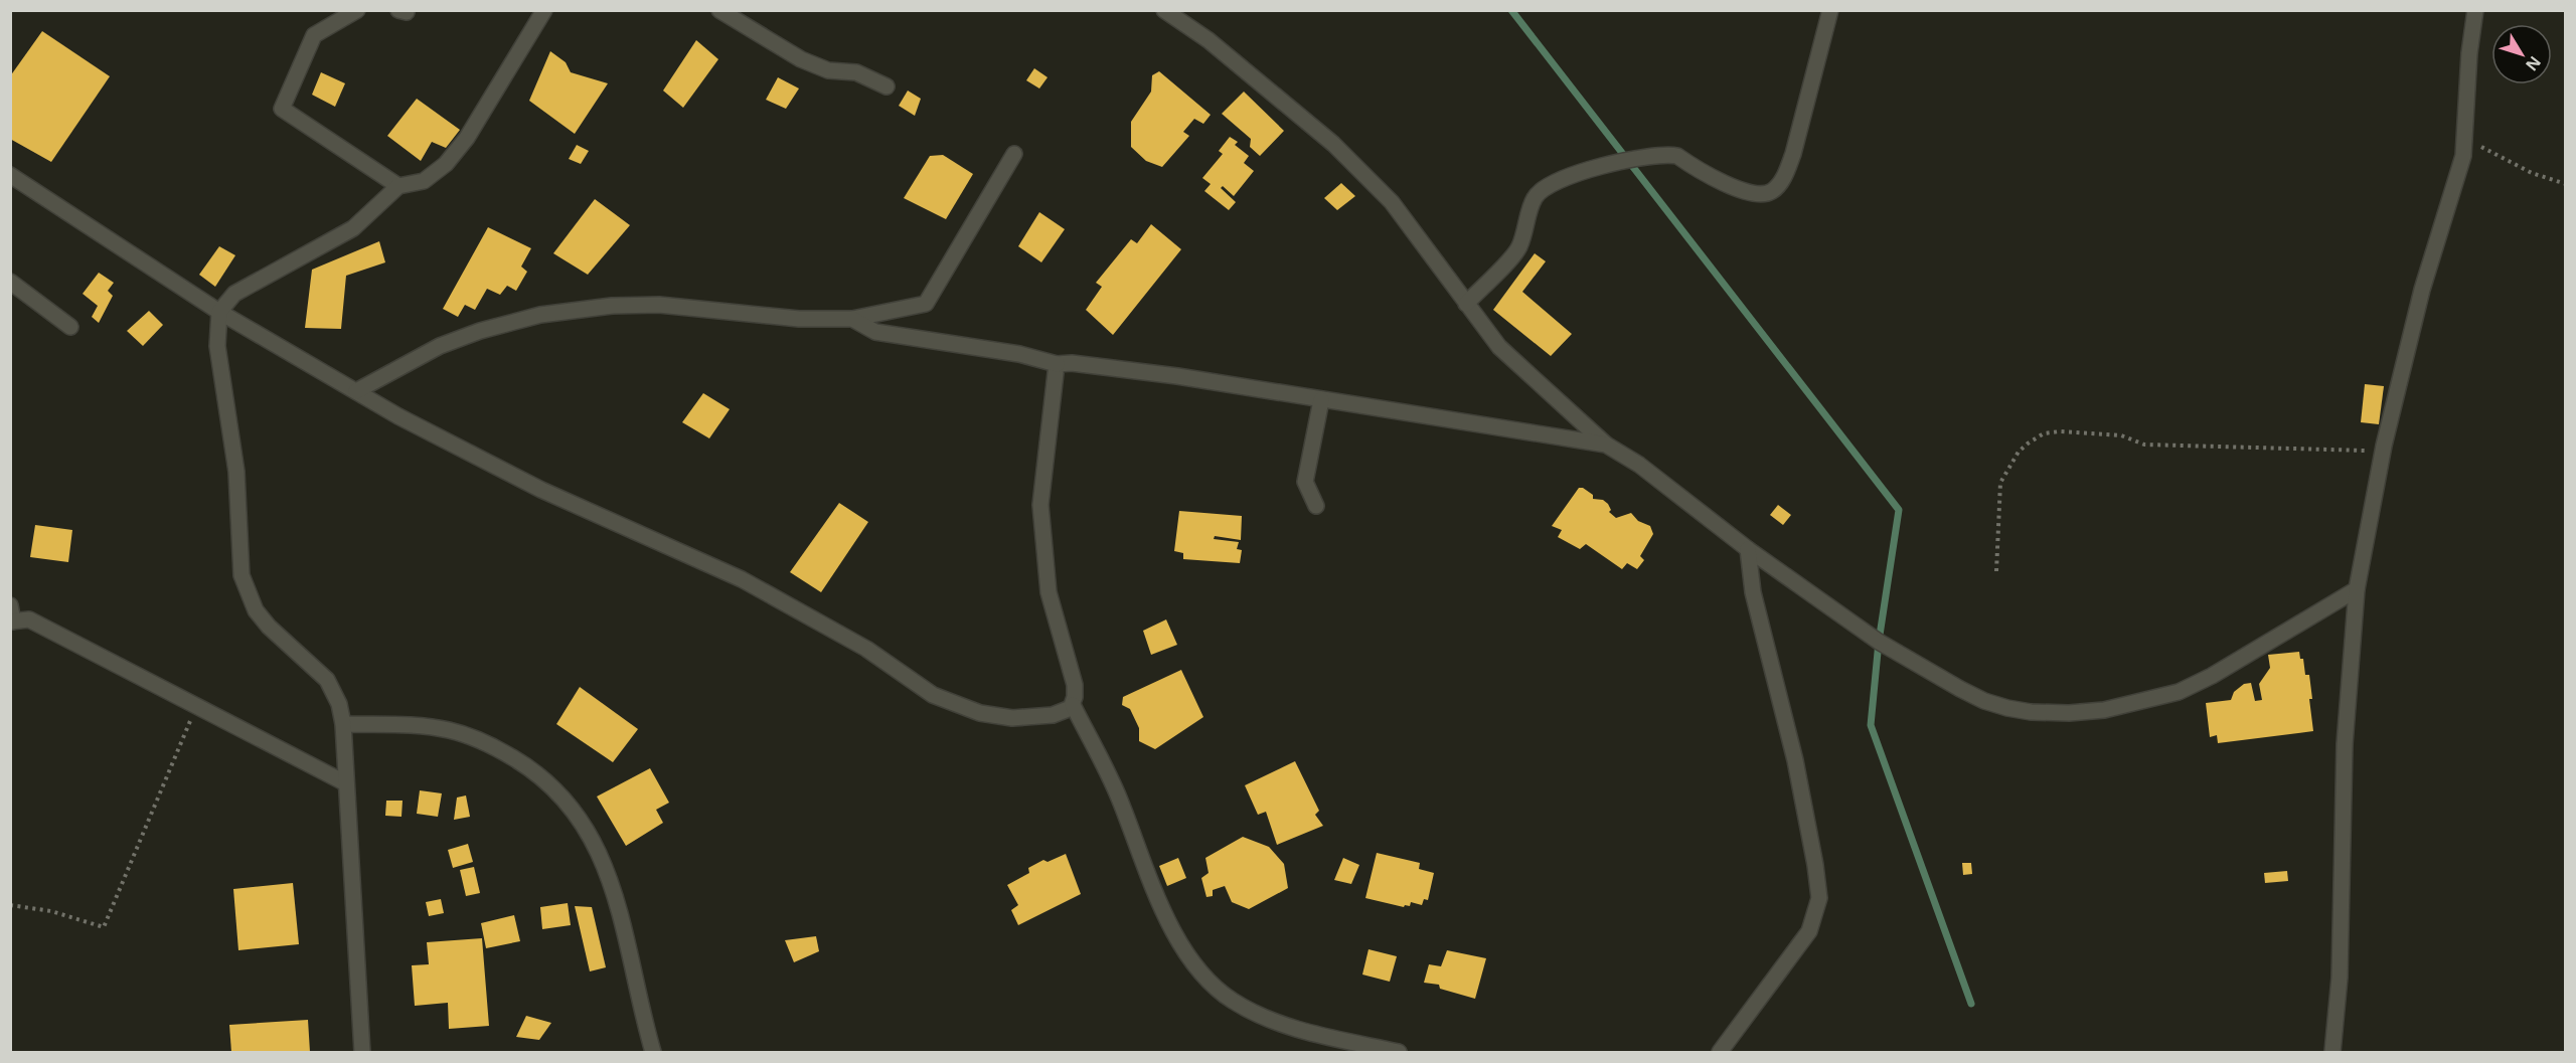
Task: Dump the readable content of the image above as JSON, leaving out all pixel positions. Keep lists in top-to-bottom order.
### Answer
{
  "north": "bottom right"
}
